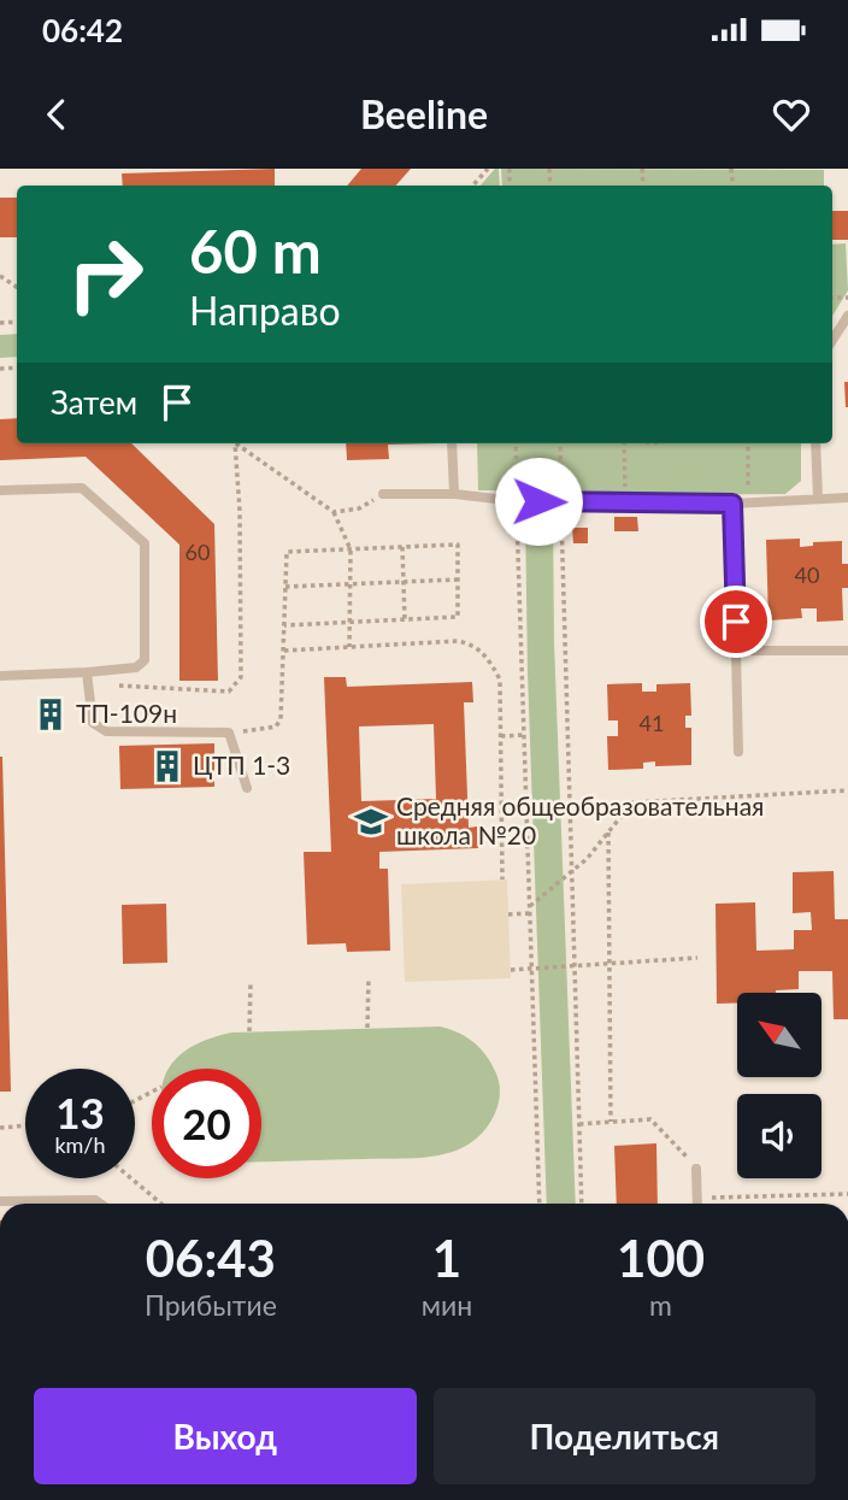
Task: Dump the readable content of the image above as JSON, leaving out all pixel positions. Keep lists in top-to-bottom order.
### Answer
{
  "places": {
    "building": ["ТП-109н", "ЦТП 1-3"],
    "school or university": ["Средняя общеобразовательная школа №20"]
  },
  "house_numbers": ["60", "40", "41"],
  "north": "top left",
  "page": {
    "status": "06:42",
    "header": "Beeline",
    "turn": ["60 m", "Направо"],
    "then": "Затем",
    "speed": "13 km/h",
    "limit": "20",
    "eta": [
      "06:43",
      "Прибытие",
      "1",
      "мин",
      "100",
      "m"
    ],
    "buttons": ["Выход", "Поделиться"]
  }
}
